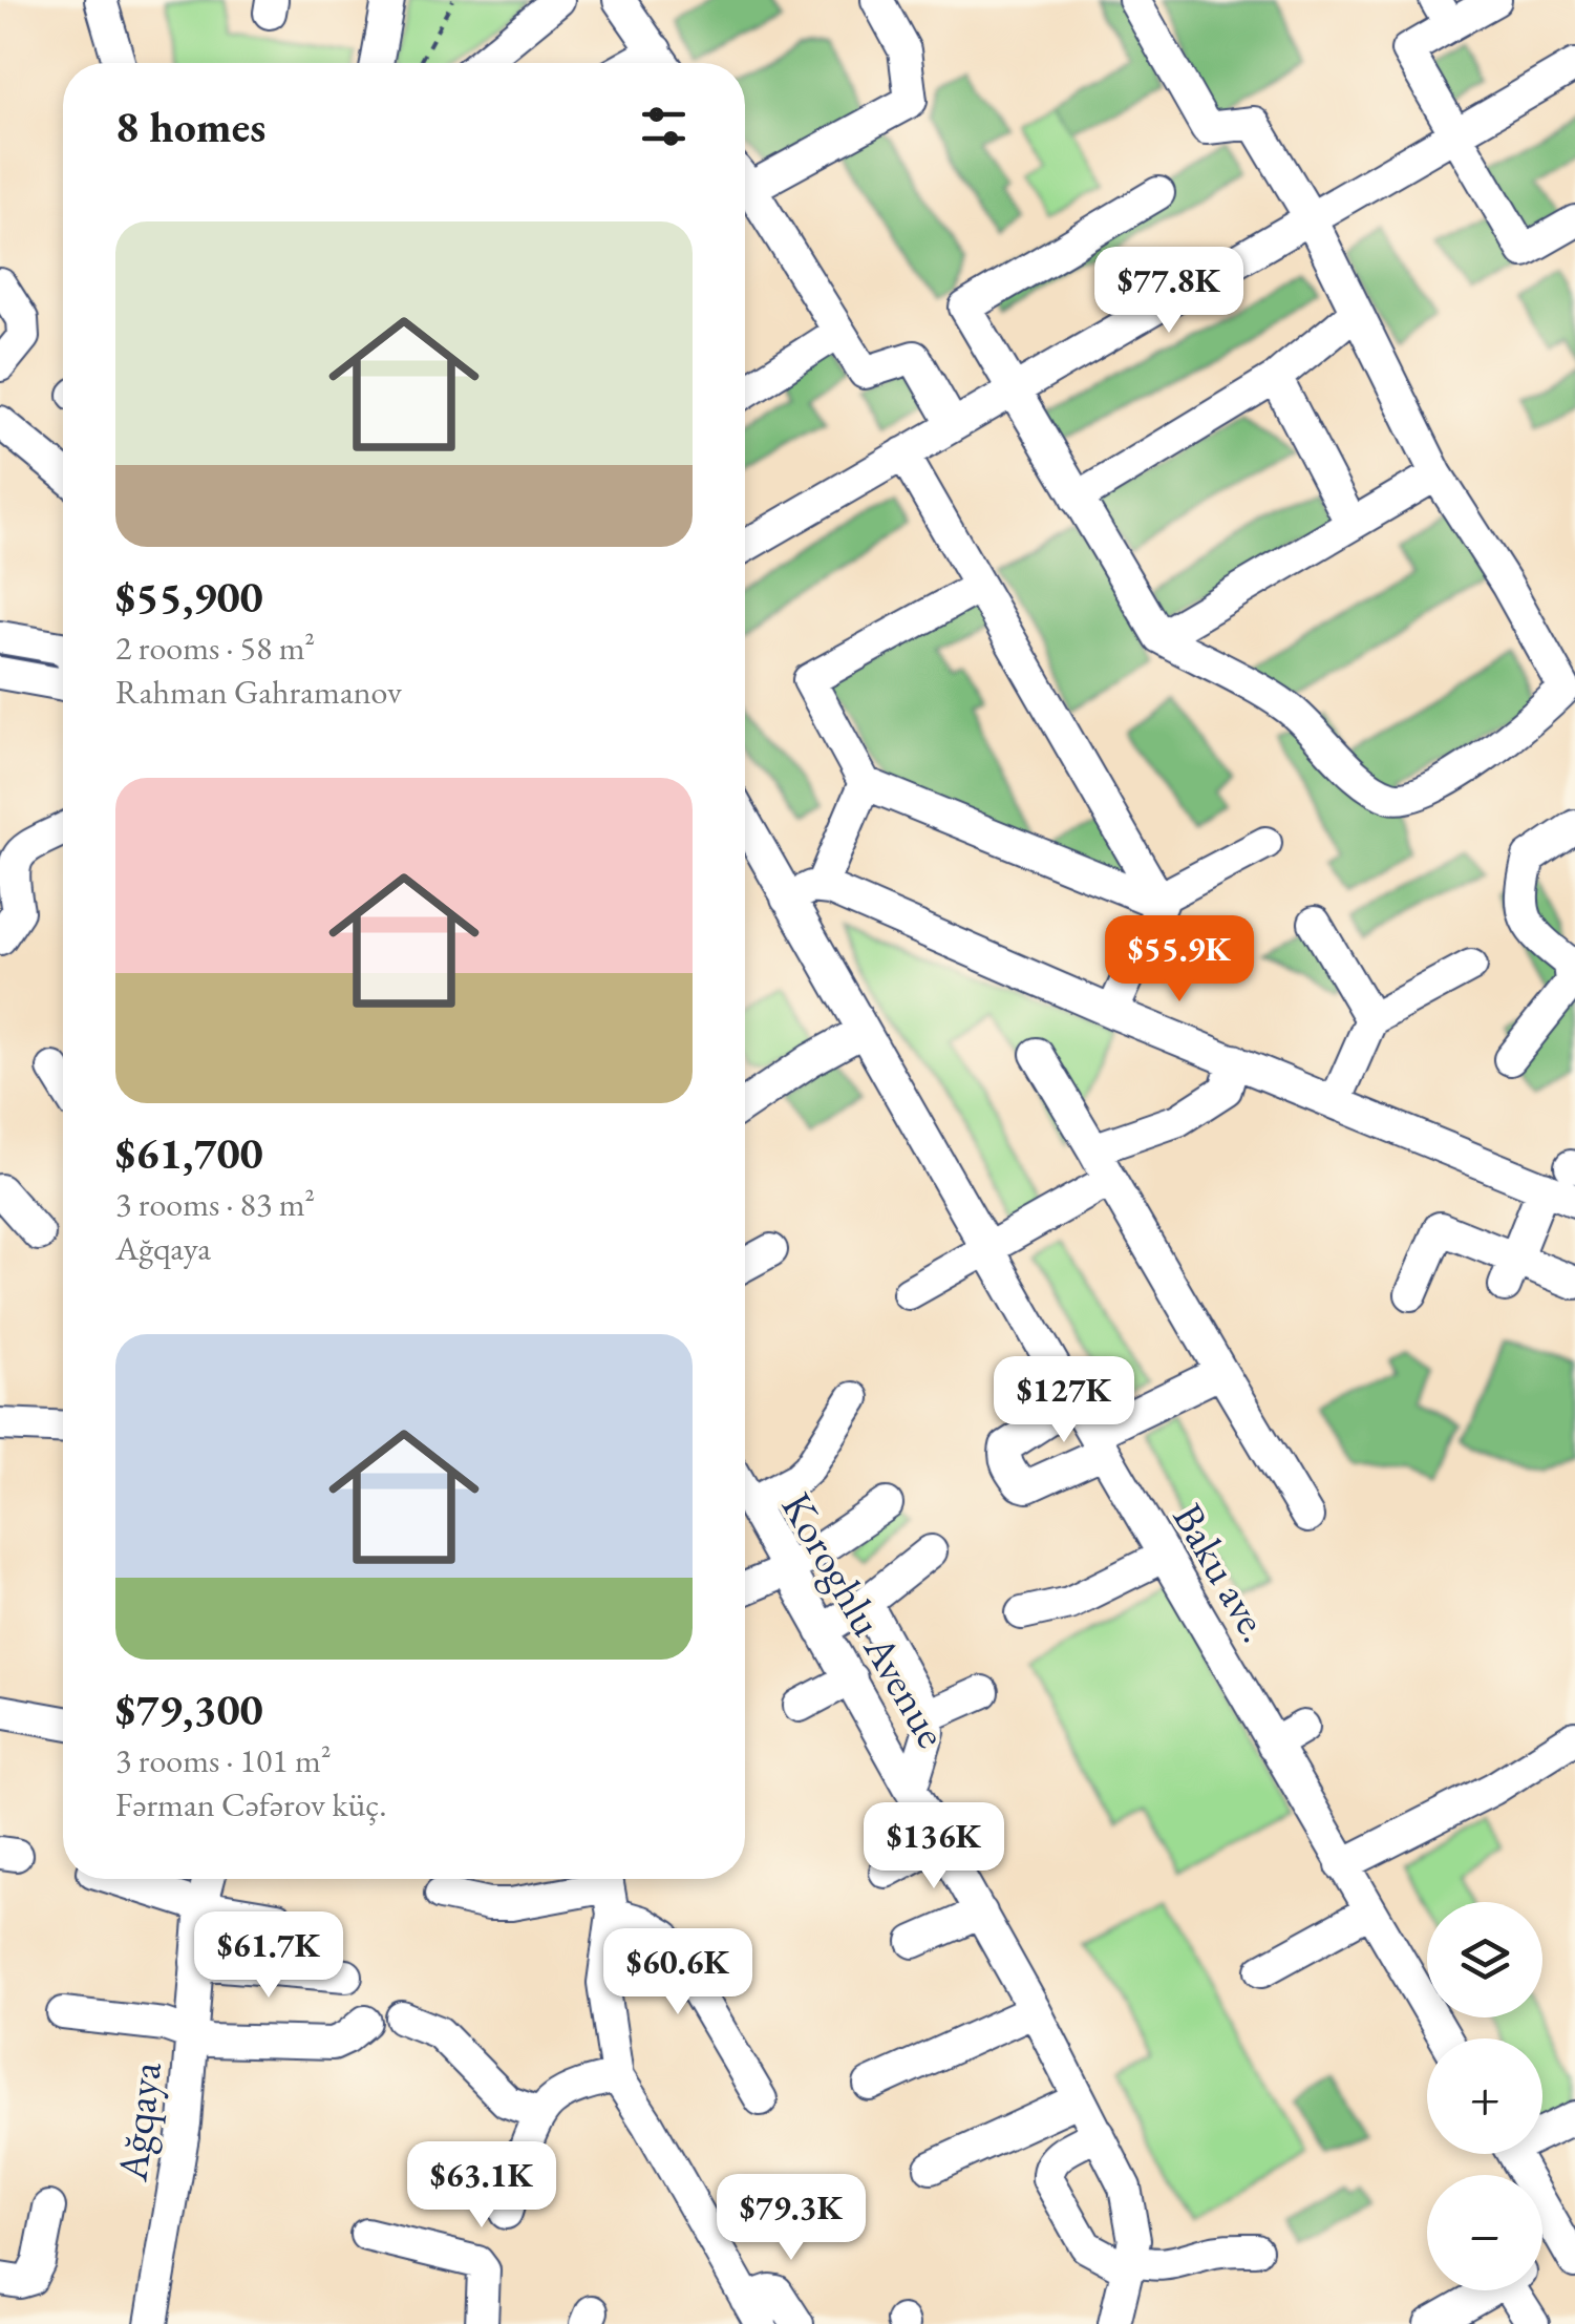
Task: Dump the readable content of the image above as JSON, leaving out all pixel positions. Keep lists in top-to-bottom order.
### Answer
{
  "streets": {
    "street": ["Baku ave.", "Koroghlu Avenue", "Ağqaya"]
  },
  "page": {
    "heading": "8 homes",
    "list": [
      {
        "name": "$55,900",
        "note": "2 rooms · 58 m² · Rahman Gahramanov"
      },
      {
        "name": "$61,700",
        "note": "3 rooms · 83 m² · Ağqaya"
      },
      {
        "name": "$79,300",
        "note": "3 rooms · 101 m² · Fərman Cəfərov küç."
      }
    ],
    "price": [
      "$77.8K",
      "$55.9K",
      "$127K",
      "$136K",
      "$61.7K",
      "$60.6K",
      "$63.1K",
      "$79.3K"
    ],
    "map_buttons": ["+", "−"]
  }
}
